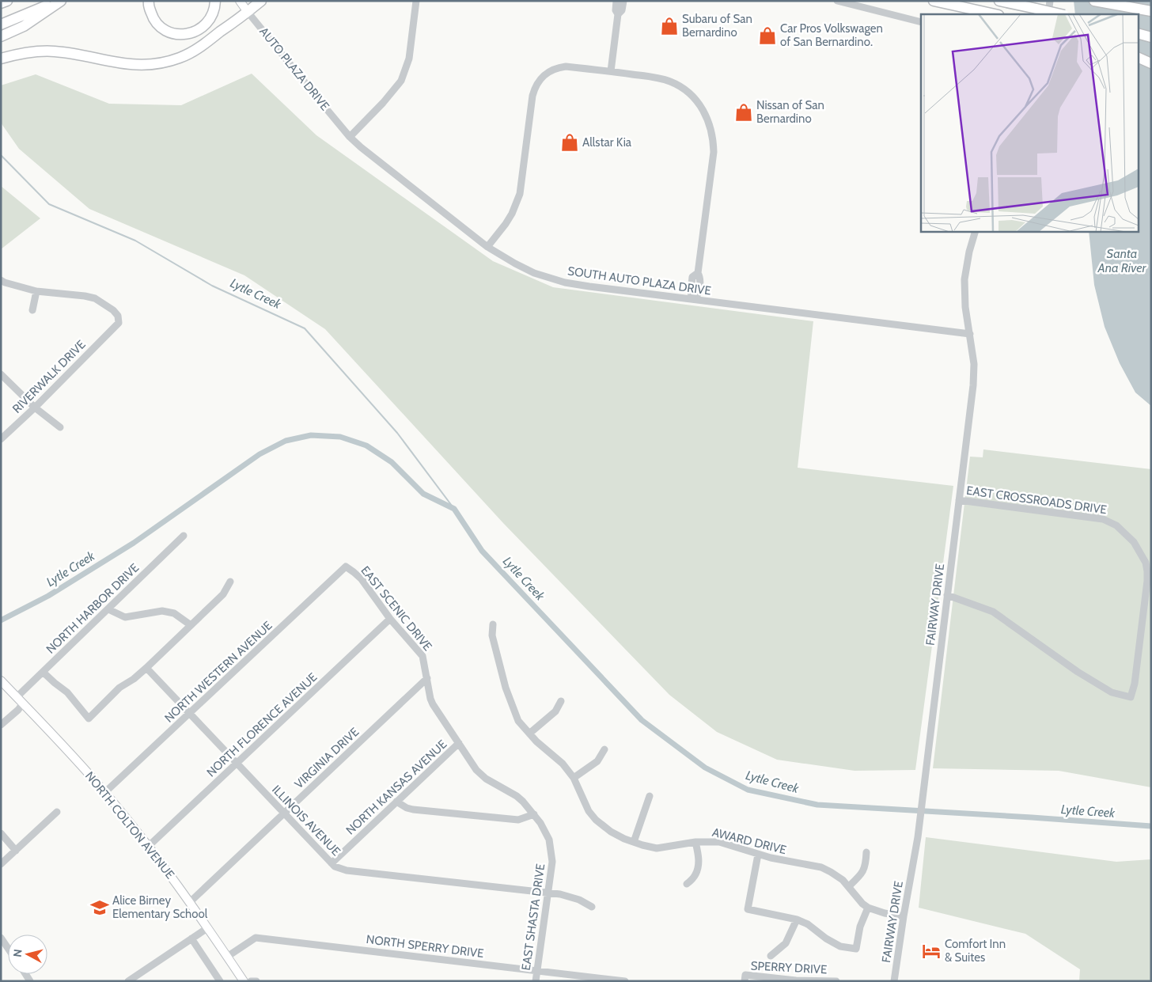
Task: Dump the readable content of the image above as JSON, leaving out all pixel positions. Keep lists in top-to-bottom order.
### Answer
{
  "streets": {
    "main road": ["AUTO PLAZA DRIVE", "NORTH COLTON AVENUE"],
    "street": [
      "SOUTH AUTO PLAZA DRIVE",
      "RIVERWALK DRIVE",
      "EAST CROSSROADS DRIVE",
      "FAIRWAY DRIVE",
      "NORTH HARBOR DRIVE",
      "EAST SCENIC DRIVE",
      "NORTH WESTERN AVENUE",
      "NORTH FLORENCE AVENUE",
      "VIRGINIA DRIVE",
      "NORTH KANSAS AVENUE",
      "ILLINOIS AVENUE",
      "AWARD DRIVE",
      "EAST SHASTA DRIVE",
      "NORTH SPERRY DRIVE",
      "SPERRY DRIVE"
    ]
  },
  "crossings": [
    ["AUTO PLAZA DRIVE", "SOUTH AUTO PLAZA DRIVE"],
    ["SOUTH AUTO PLAZA DRIVE", "FAIRWAY DRIVE"],
    ["EAST CROSSROADS DRIVE", "FAIRWAY DRIVE"],
    ["FAIRWAY DRIVE", "AWARD DRIVE"],
    ["NORTH HARBOR DRIVE", "NORTH COLTON AVENUE"],
    ["EAST SCENIC DRIVE", "NORTH WESTERN AVENUE"],
    ["EAST SCENIC DRIVE", "NORTH FLORENCE AVENUE"],
    ["EAST SCENIC DRIVE", "VIRGINIA DRIVE"],
    ["EAST SCENIC DRIVE", "NORTH KANSAS AVENUE"],
    ["EAST SCENIC DRIVE", "EAST SHASTA DRIVE"],
    ["NORTH WESTERN AVENUE", "ILLINOIS AVENUE"],
    ["NORTH WESTERN AVENUE", "NORTH COLTON AVENUE"],
    ["NORTH FLORENCE AVENUE", "ILLINOIS AVENUE"],
    ["NORTH FLORENCE AVENUE", "NORTH COLTON AVENUE"],
    ["VIRGINIA DRIVE", "ILLINOIS AVENUE"],
    ["VIRGINIA DRIVE", "NORTH COLTON AVENUE"],
    ["NORTH KANSAS AVENUE", "ILLINOIS AVENUE"],
    ["ILLINOIS AVENUE", "EAST SHASTA DRIVE"],
    ["NORTH COLTON AVENUE", "NORTH SPERRY DRIVE"],
    ["EAST SHASTA DRIVE", "NORTH SPERRY DRIVE"]
  ],
  "water": ["Santa Ana River", "Lytle Creek"],
  "places": {
    "shop": [
      "Subaru of San Bernardino",
      "Car Pros Volkswagen of San Bernardino.",
      "Nissan of San Bernardino",
      "Allstar Kia"
    ],
    "school or university": ["Alice Birney Elementary School"],
    "hotel": ["Comfort Inn & Suites"]
  },
  "north": "left"
}
